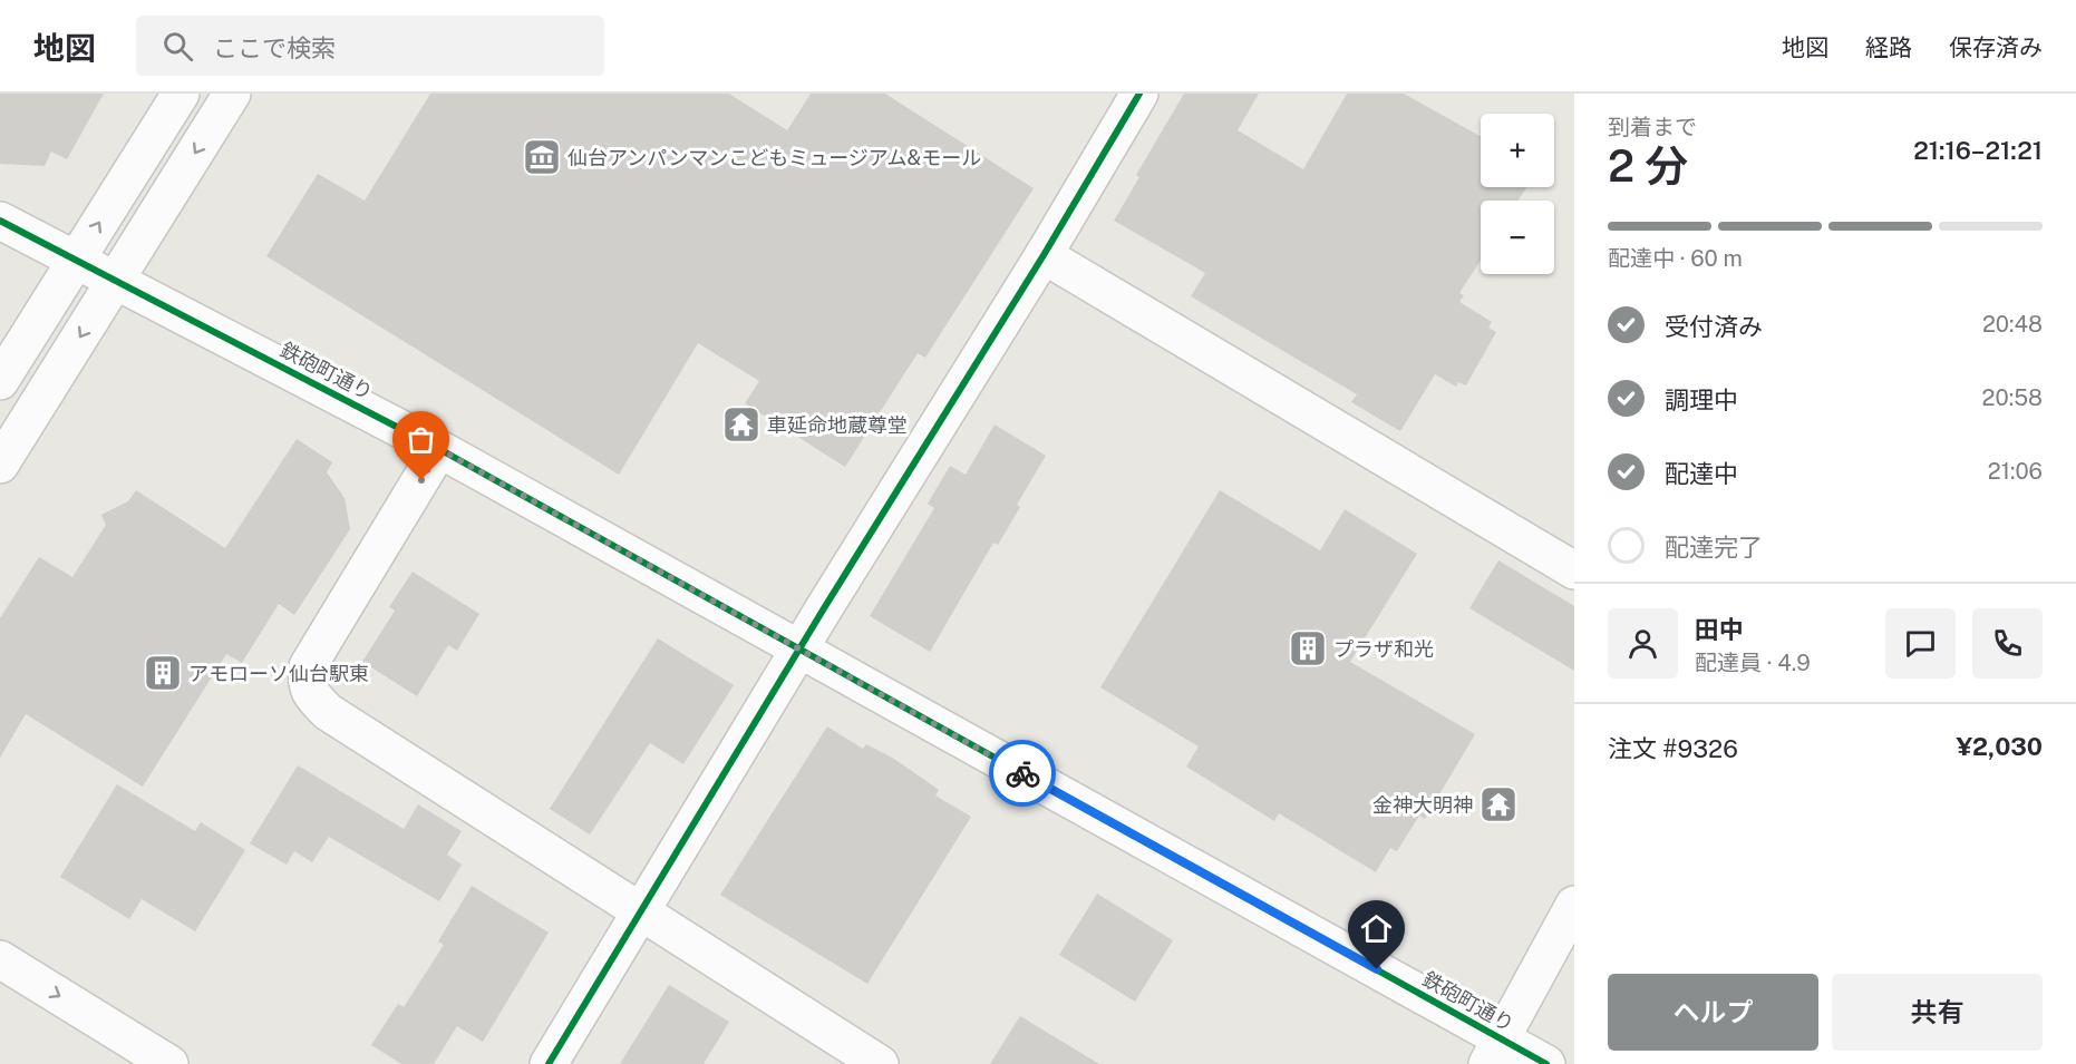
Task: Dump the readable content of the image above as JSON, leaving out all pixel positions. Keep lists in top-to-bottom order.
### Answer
{
  "streets": {
    "street": ["鉄砲町通り"]
  },
  "places": {
    "museum": ["仙台アンパンマンこどもミュージアム&モール"],
    "temple": ["車延命地蔵尊堂", "金神大明神"],
    "building": ["プラザ和光", "アモローソ仙台駅東"]
  },
  "page": {
    "header": "地図",
    "search": "ここで検索",
    "nav": ["地図", "経路", "保存済み"],
    "heading": ["2 分", "到着まで", "21:16–21:21"],
    "panel": [
      "田中",
      "配達員 · 4.9",
      "注文 #9326",
      "¥2,030"
    ],
    "map_buttons": ["+", "−"],
    "bar": "配達中 · 60 m",
    "list": [
      ["受付済み", "20:48"],
      ["調理中", "20:58"],
      ["配達中", "21:06"],
      "配達完了"
    ],
    "buttons": ["ヘルプ", "共有"]
  }
}
